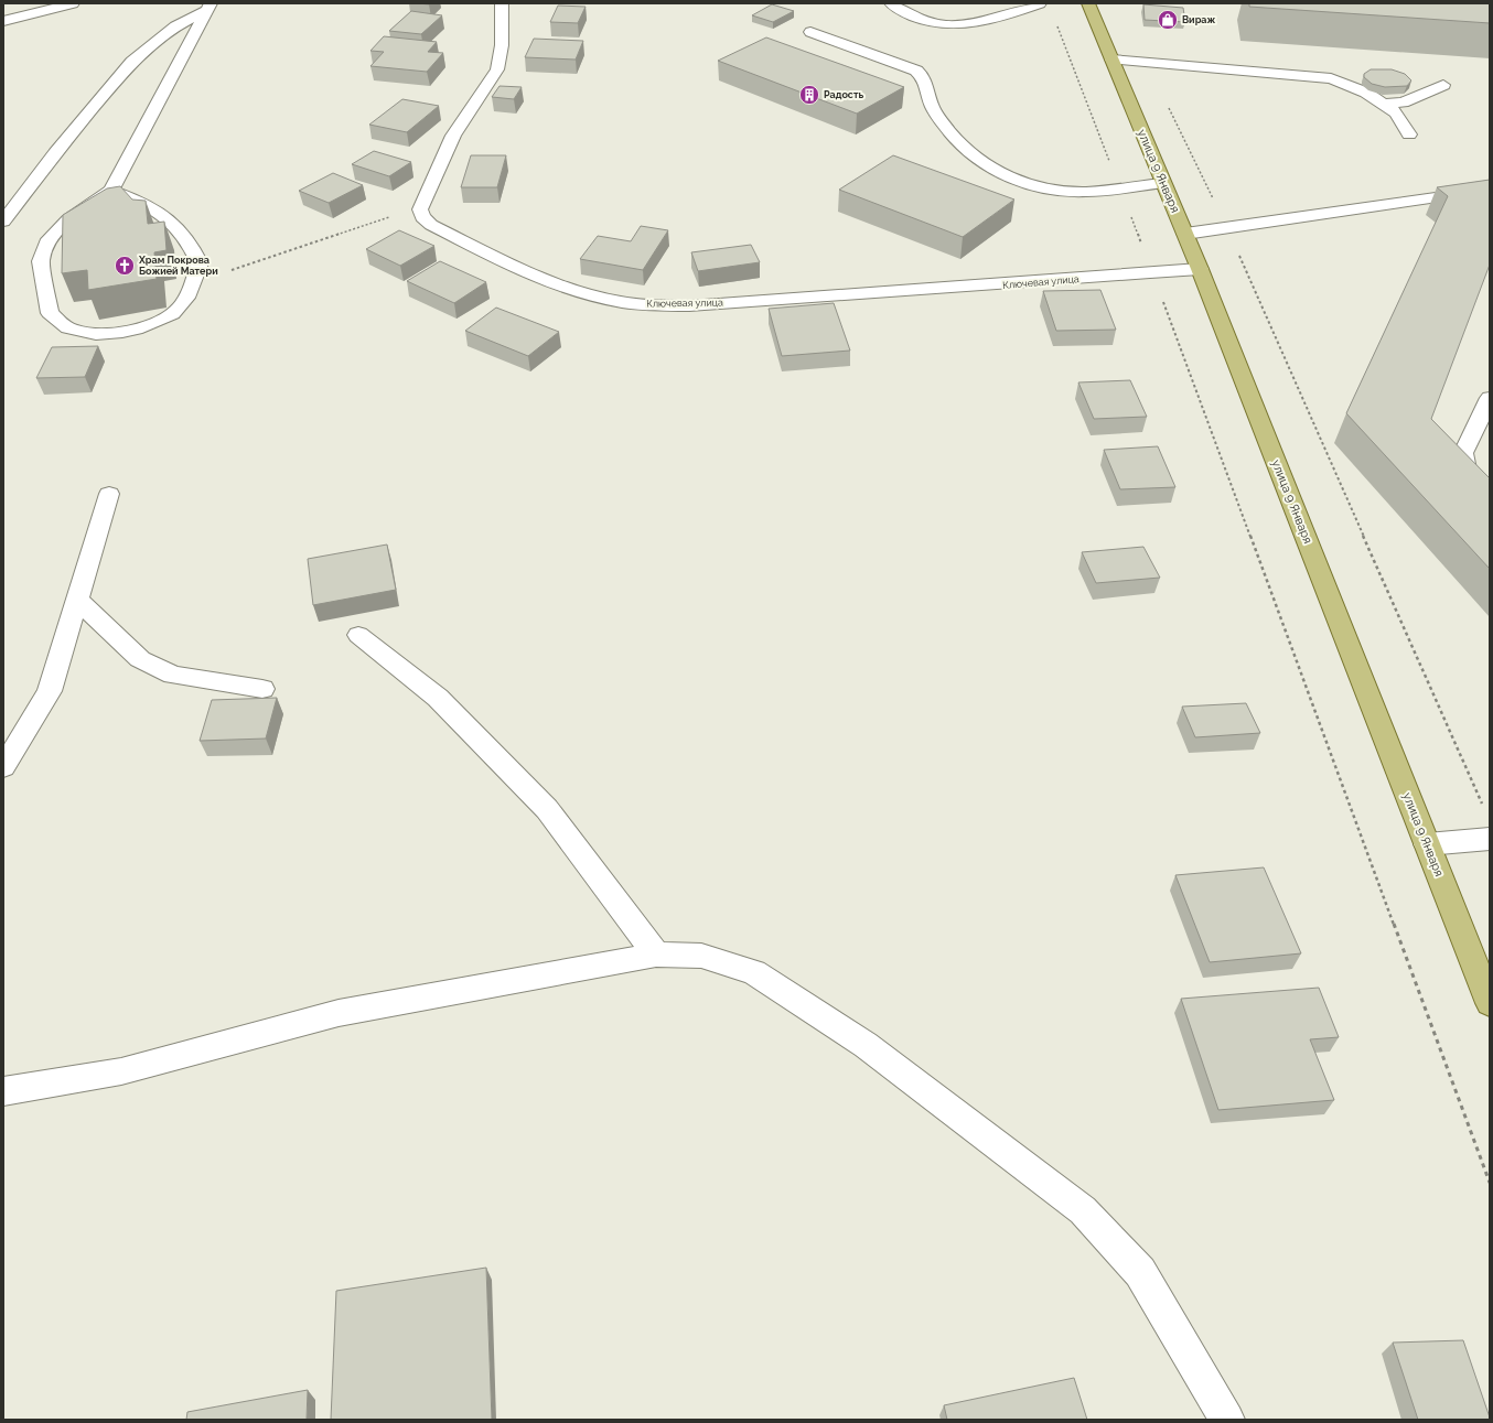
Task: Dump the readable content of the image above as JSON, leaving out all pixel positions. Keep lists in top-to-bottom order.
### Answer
{
  "streets": {
    "main road": ["улица 9 Января"],
    "lane": ["Ключевая улица"]
  },
  "crossings": [
    ["улица 9 Января", "Ключевая улица"]
  ],
  "places": {
    "shop": ["Вираж"],
    "building": ["Радость"],
    "church": ["Храм Покрова Божией Матери"]
  }
}
